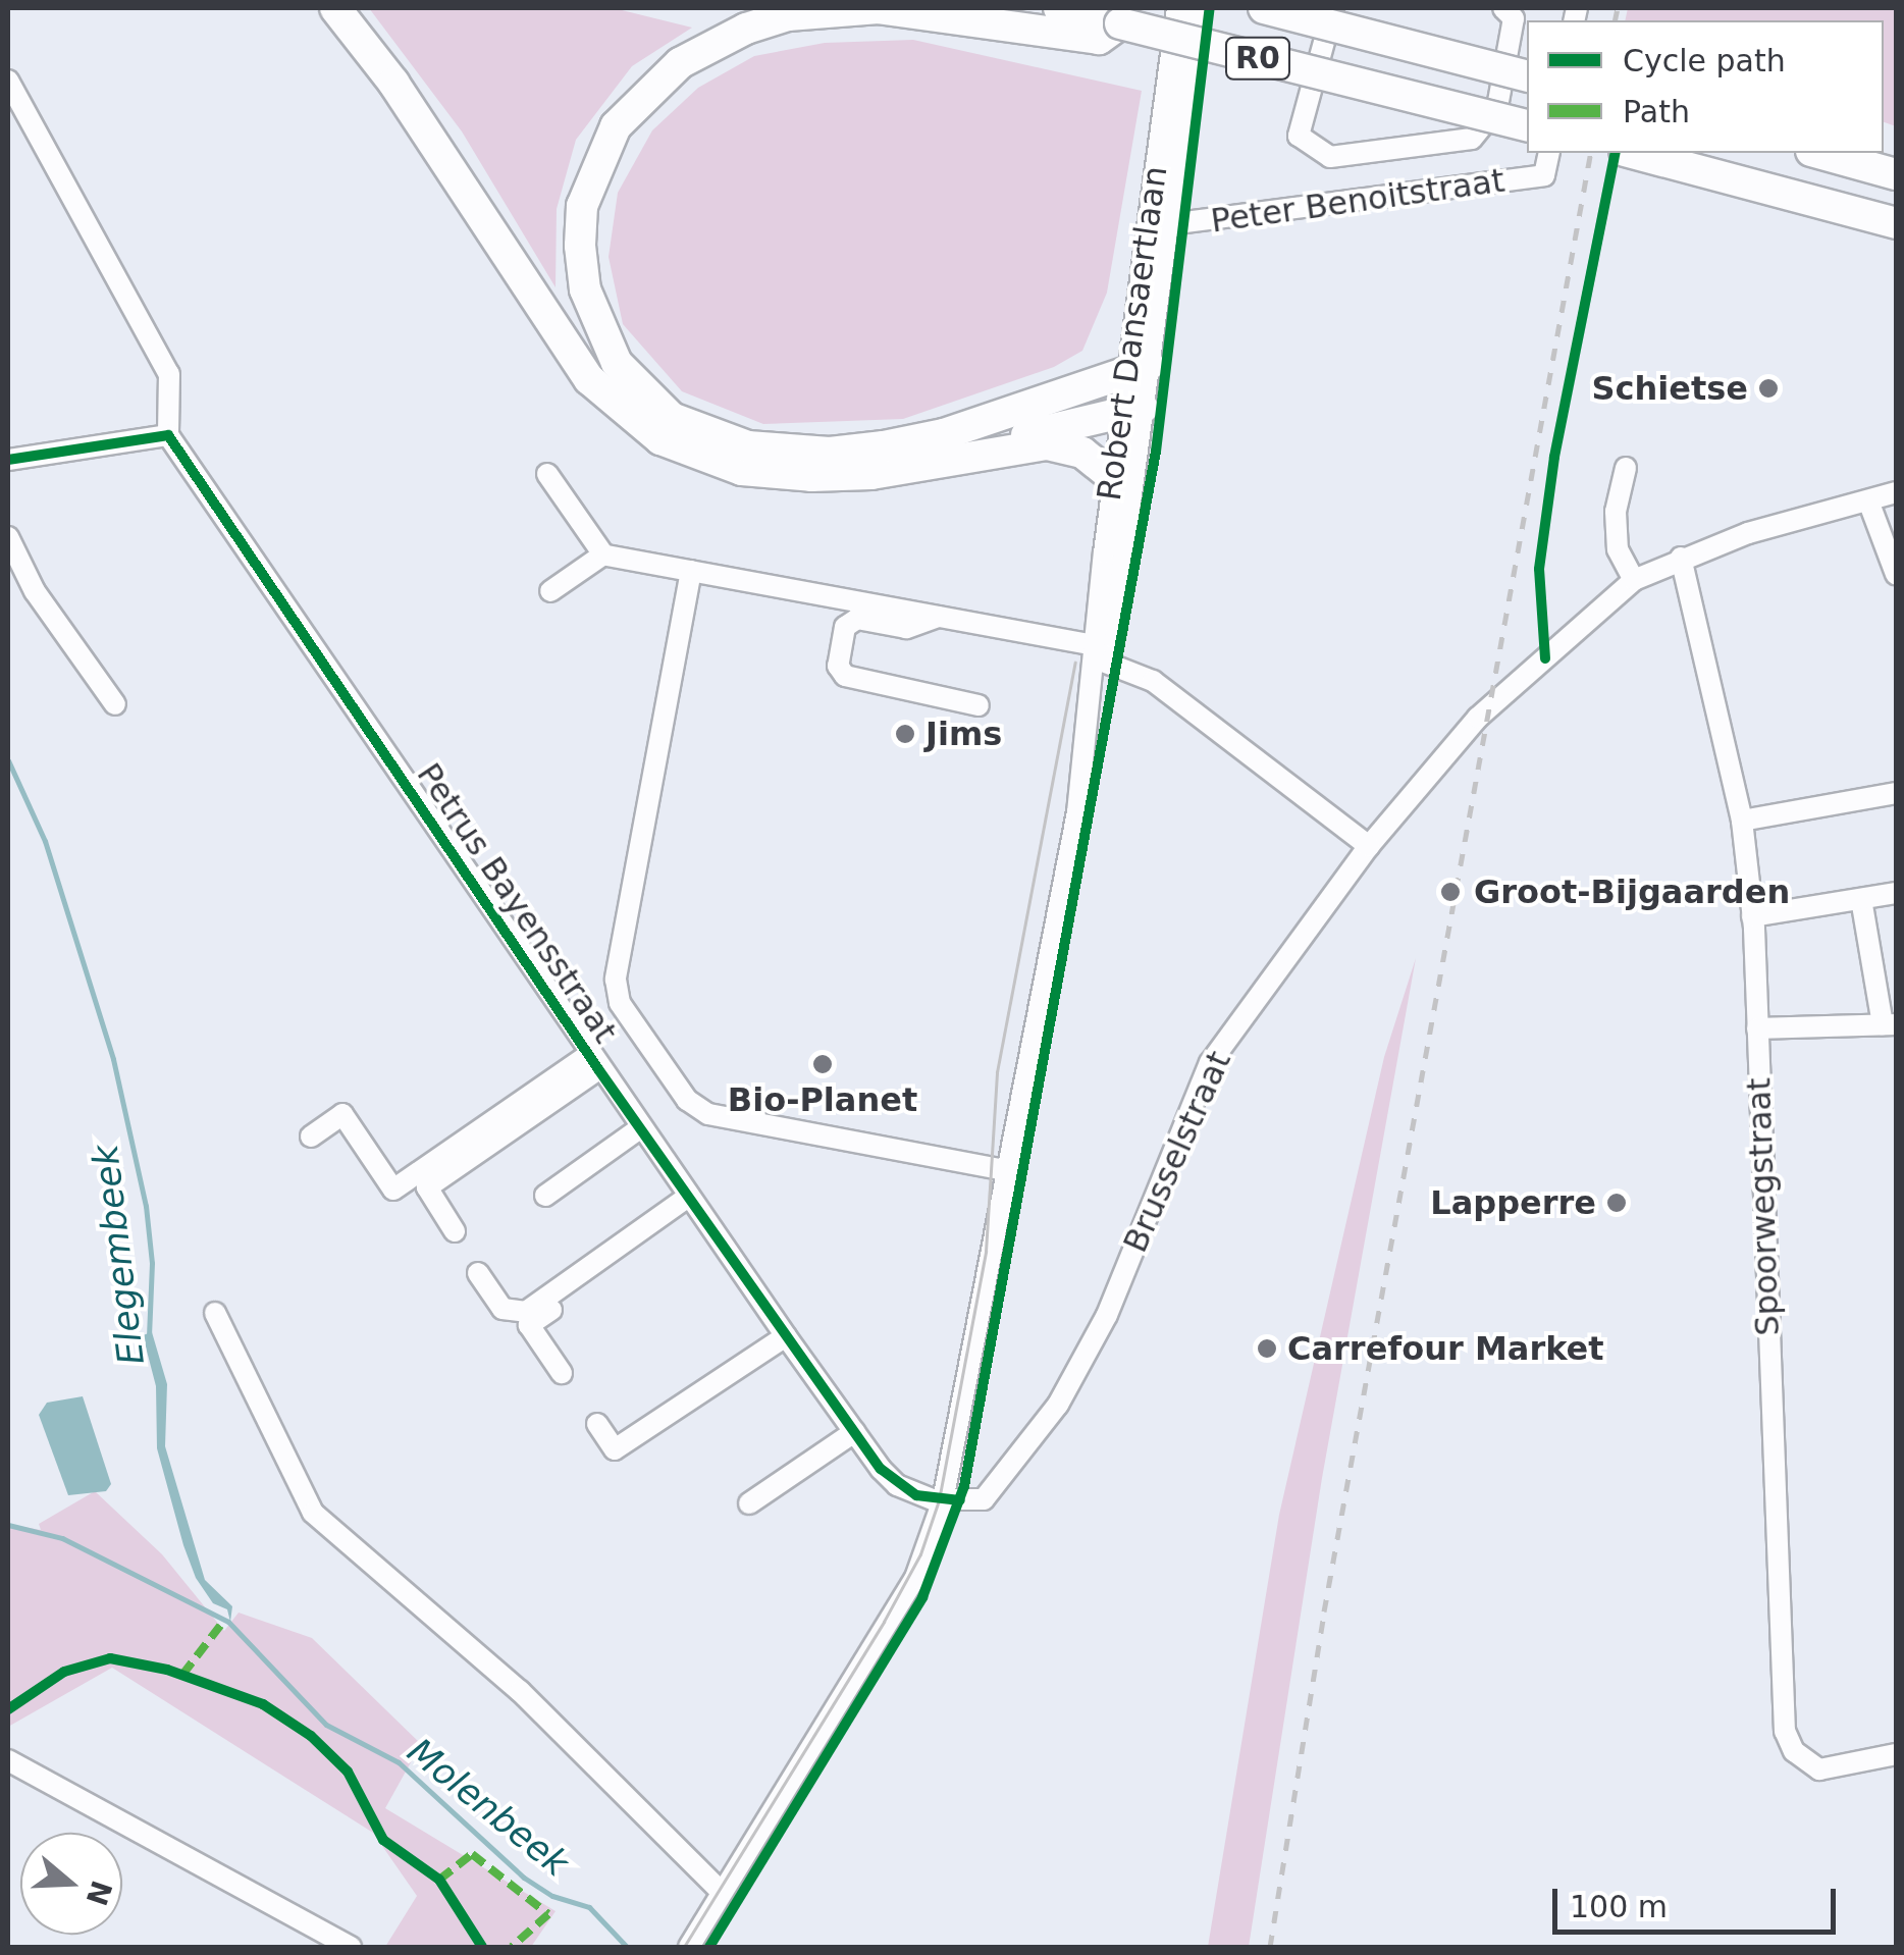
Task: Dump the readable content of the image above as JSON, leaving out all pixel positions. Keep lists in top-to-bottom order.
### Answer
{
  "streets": {
    "highway": ["R0"],
    "street": [
      "Peter Benoitstraat",
      "Robert Dansaertlaan",
      "Petrus Bayensstraat",
      "Brusselstraat",
      "Spoorwegstraat"
    ]
  },
  "crossings": [
    ["Peter Benoitstraat", "Robert Dansaertlaan"],
    ["Robert Dansaertlaan", "Petrus Bayensstraat"],
    ["Robert Dansaertlaan", "Brusselstraat"],
    ["Petrus Bayensstraat", "Brusselstraat"],
    ["Brusselstraat", "Spoorwegstraat"]
  ],
  "water": ["Elegembeek", "Molenbeek"],
  "places": [
    "Schietse",
    "Jims",
    "Groot-Bijgaarden",
    "Bio-Planet",
    "Lapperre",
    "Carrefour Market"
  ],
  "legend": ["Cycle path", "Path"],
  "scale_bar": "100 m",
  "north": "right"
}
